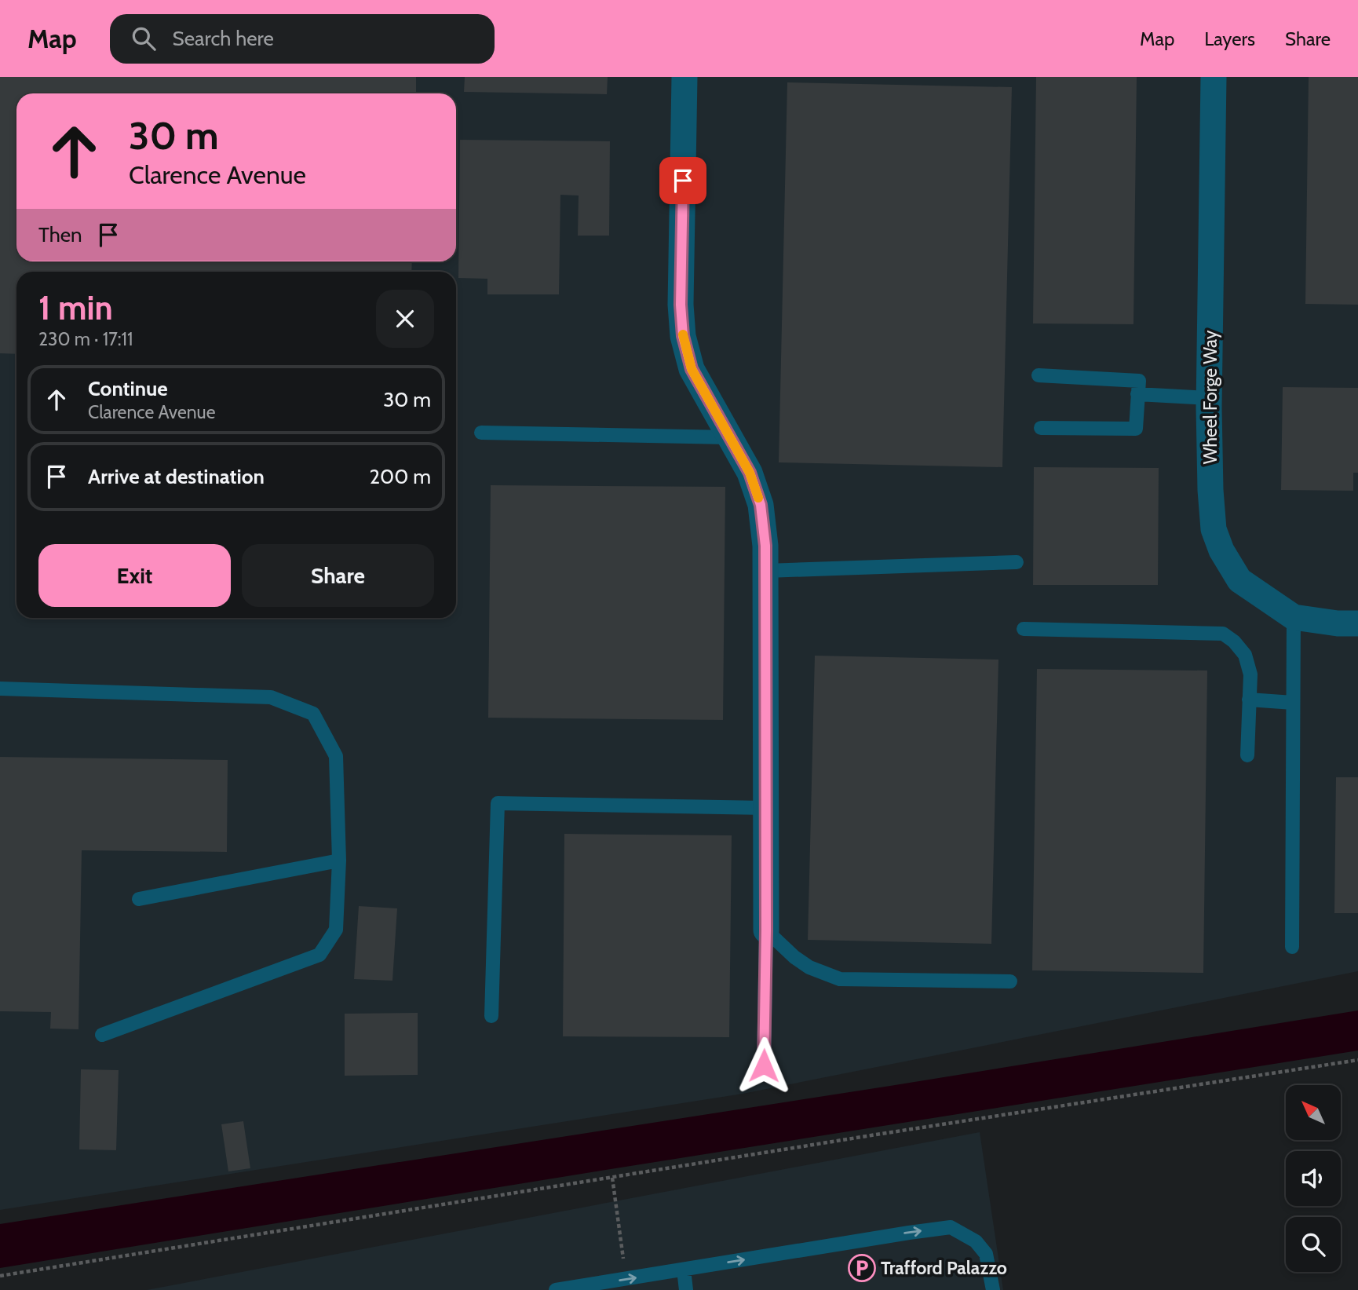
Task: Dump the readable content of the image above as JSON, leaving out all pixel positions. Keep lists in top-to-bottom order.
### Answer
{
  "streets": {
    "street": ["Wheel Forge Way"]
  },
  "places": {
    "parking": ["Trafford Palazzo"]
  },
  "north": "top left",
  "page": {
    "header": "Map",
    "search": "Search here",
    "nav": ["Map", "Layers", "Share"],
    "turn": ["30 m", "Clarence Avenue"],
    "then": "Then",
    "heading": ["1 min", "230 m · 17:11"],
    "list": [
      {
        "name": "Continue",
        "note": "Clarence Avenue",
        "value": "30 m"
      },
      {
        "name": "Arrive at destination",
        "value": "200 m"
      }
    ],
    "buttons": ["Exit", "Share"]
  }
}
